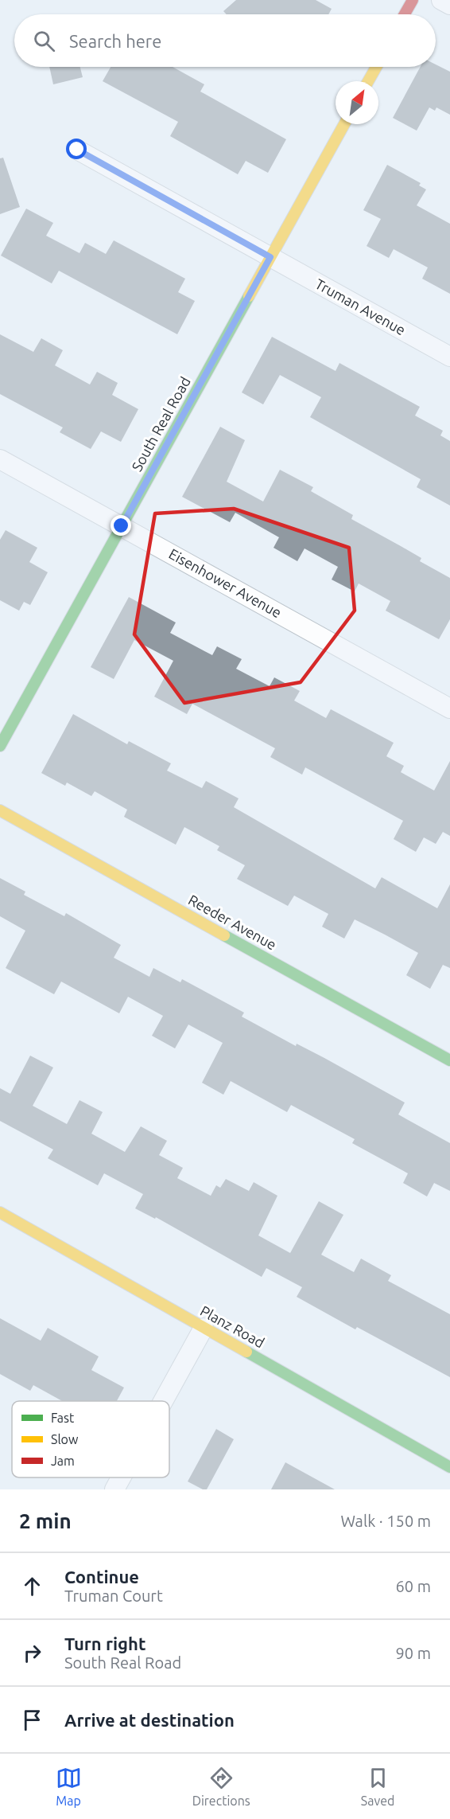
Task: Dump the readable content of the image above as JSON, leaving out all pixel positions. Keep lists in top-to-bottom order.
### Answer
{
  "streets": {
    "street": [
      "Truman Avenue",
      "South Real Road",
      "Eisenhower Avenue",
      "Reeder Avenue",
      "Planz Road"
    ]
  },
  "crossings": [
    ["Truman Avenue", "South Real Road"],
    ["South Real Road", "Eisenhower Avenue"]
  ],
  "legend": ["Fast", "Slow", "Jam"],
  "north": "top right",
  "page": {
    "search": "Search here",
    "heading": ["2 min", "Walk · 150 m"],
    "list": [
      ["Continue", "Truman Court", "60 m"],
      ["Turn right", "South Real Road", "90 m"],
      "Arrive at destination"
    ],
    "nav": ["Map", "Directions", "Saved"]
  }
}
